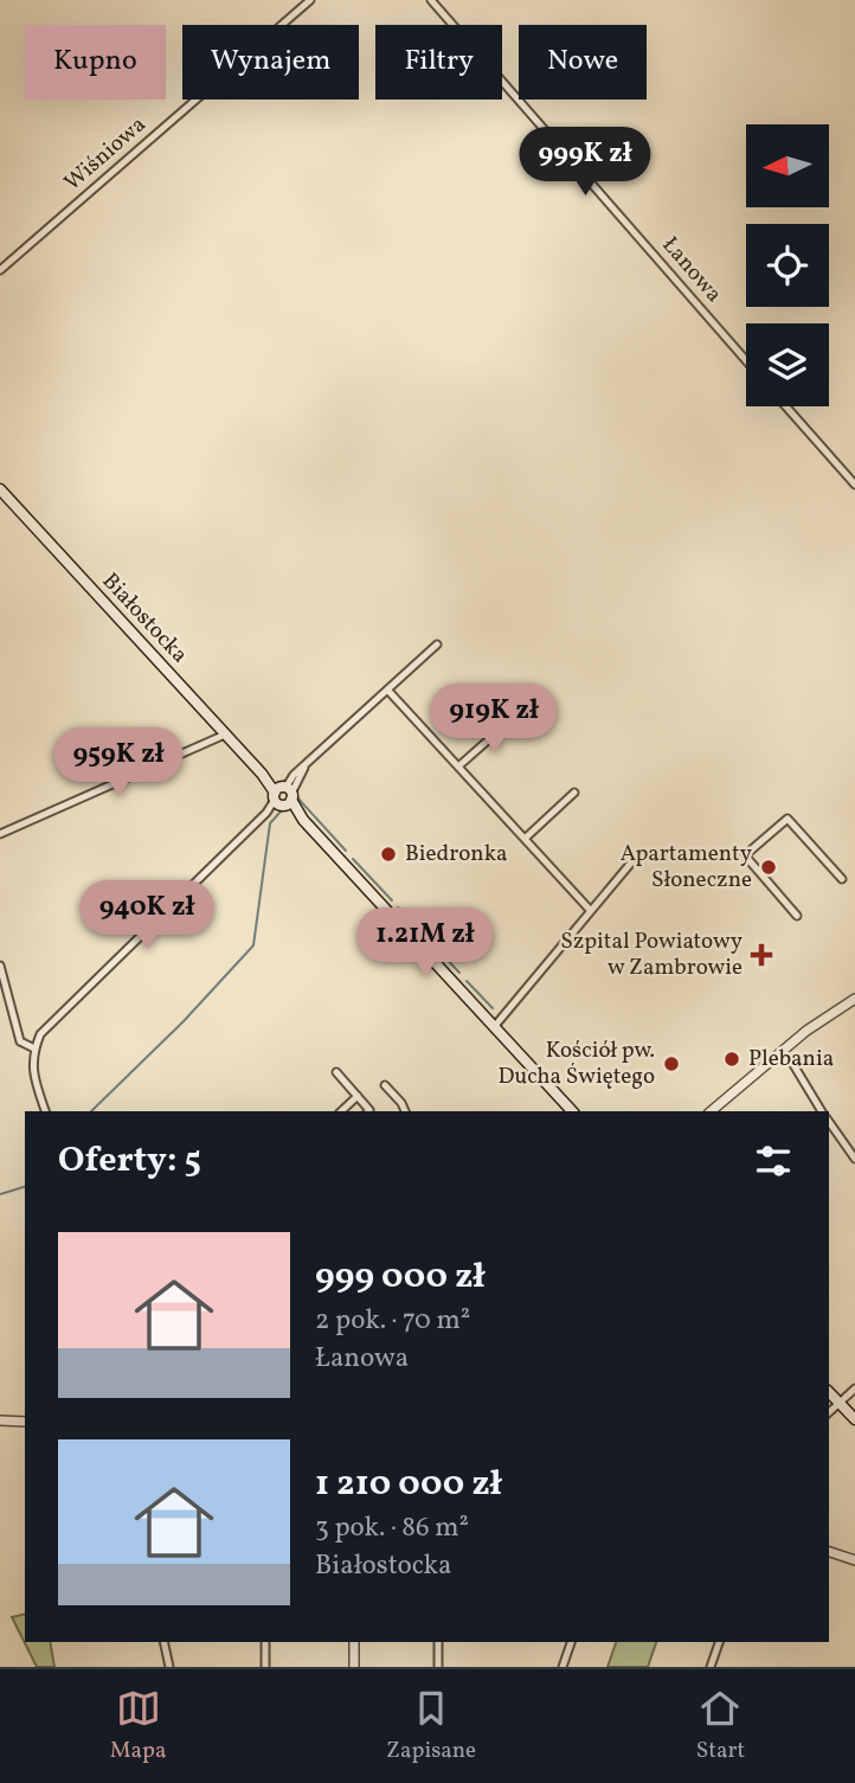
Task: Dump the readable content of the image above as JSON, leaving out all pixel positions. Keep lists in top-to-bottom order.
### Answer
{
  "streets": {
    "main road": ["Białostocka"],
    "street": ["Wiśniowa", "Łanowa"]
  },
  "places": {
    "other": [
      "Biedronka",
      "Apartamenty Słoneczne",
      "Plebania",
      "Kościół pw. Ducha Świętego"
    ],
    "health": ["Szpital Powiatowy w Zambrowie"]
  },
  "north": "left",
  "page": {
    "chip": [
      "Kupno",
      "Wynajem",
      "Filtry",
      "Nowe"
    ],
    "price": [
      "999K zł",
      "919K zł",
      "959K zł",
      "940K zł",
      "1.21M zł"
    ],
    "heading": "Oferty: 5",
    "list": [
      {
        "name": "999 000 zł",
        "note": "2 pok. · 70 m² · Łanowa"
      },
      {
        "name": "1 210 000 zł",
        "note": "3 pok. · 86 m² · Białostocka"
      }
    ],
    "tabs": ["Mapa", "Zapisane", "Start"]
  }
}
